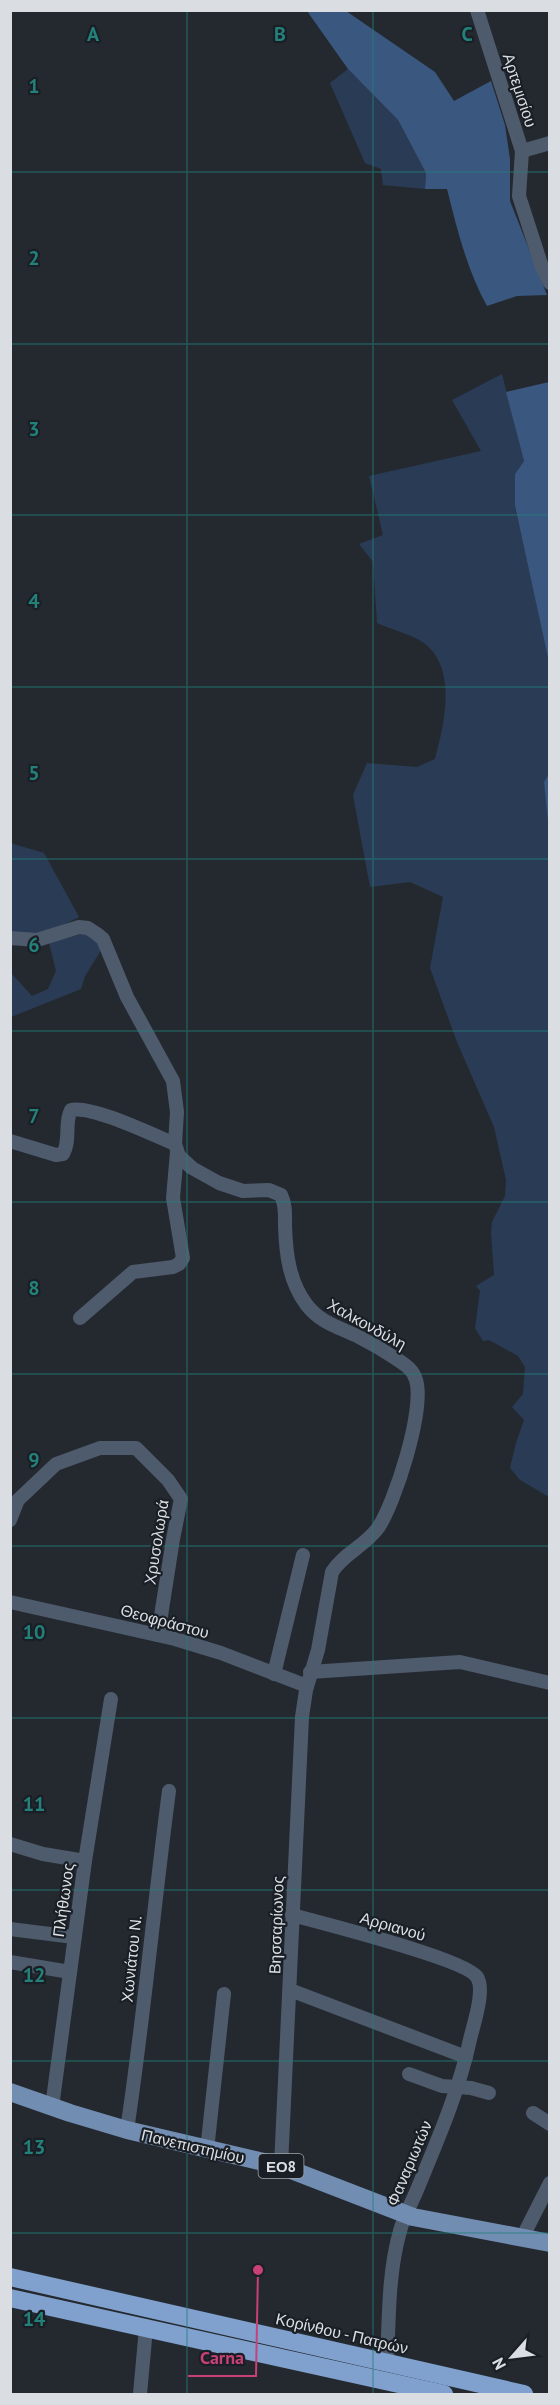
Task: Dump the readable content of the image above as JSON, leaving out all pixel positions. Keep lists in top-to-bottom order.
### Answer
{
  "streets": {
    "highway": ["Κορίνθου - Πατρών"],
    "main road": ["Πανεπιστημίου", "ΕΟ8"],
    "street": [
      "Αρτεμισίου",
      "Χαλκονδύλη",
      "Χρυσολωρά",
      "Θεοφράστου",
      "Πλήθωνος",
      "Βησσαρίωνος",
      "Αρριανού",
      "Χωνιάτου Ν.",
      "Φαναριωτών"
    ]
  },
  "crossings": [
    ["Χαλκονδύλη", "Θεοφράστου"],
    ["Χαλκονδύλη", "Βησσαρίωνος"],
    ["Χρυσολωρά", "Θεοφράστου"],
    ["Θεοφράστου", "Βησσαρίωνος"],
    ["Πλήθωνος", "Πανεπιστημίου"],
    ["Βησσαρίωνος", "Αρριανού"],
    ["Βησσαρίωνος", "Πανεπιστημίου"],
    ["Αρριανού", "Φαναριωτών"],
    ["Χωνιάτου Ν.", "Πανεπιστημίου"],
    ["Πανεπιστημίου", "Φαναριωτών"],
    ["Φαναριωτών", "Κορίνθου - Πατρών"]
  ],
  "places": ["Carna"],
  "north": "bottom left",
  "grid": {
    "columns": ["A", "B", "C"],
    "rows": [
      "1",
      "2",
      "3",
      "4",
      "5",
      "6",
      "7",
      "8",
      "9",
      "10",
      "11",
      "12",
      "13",
      "14"
    ]
  }
}
